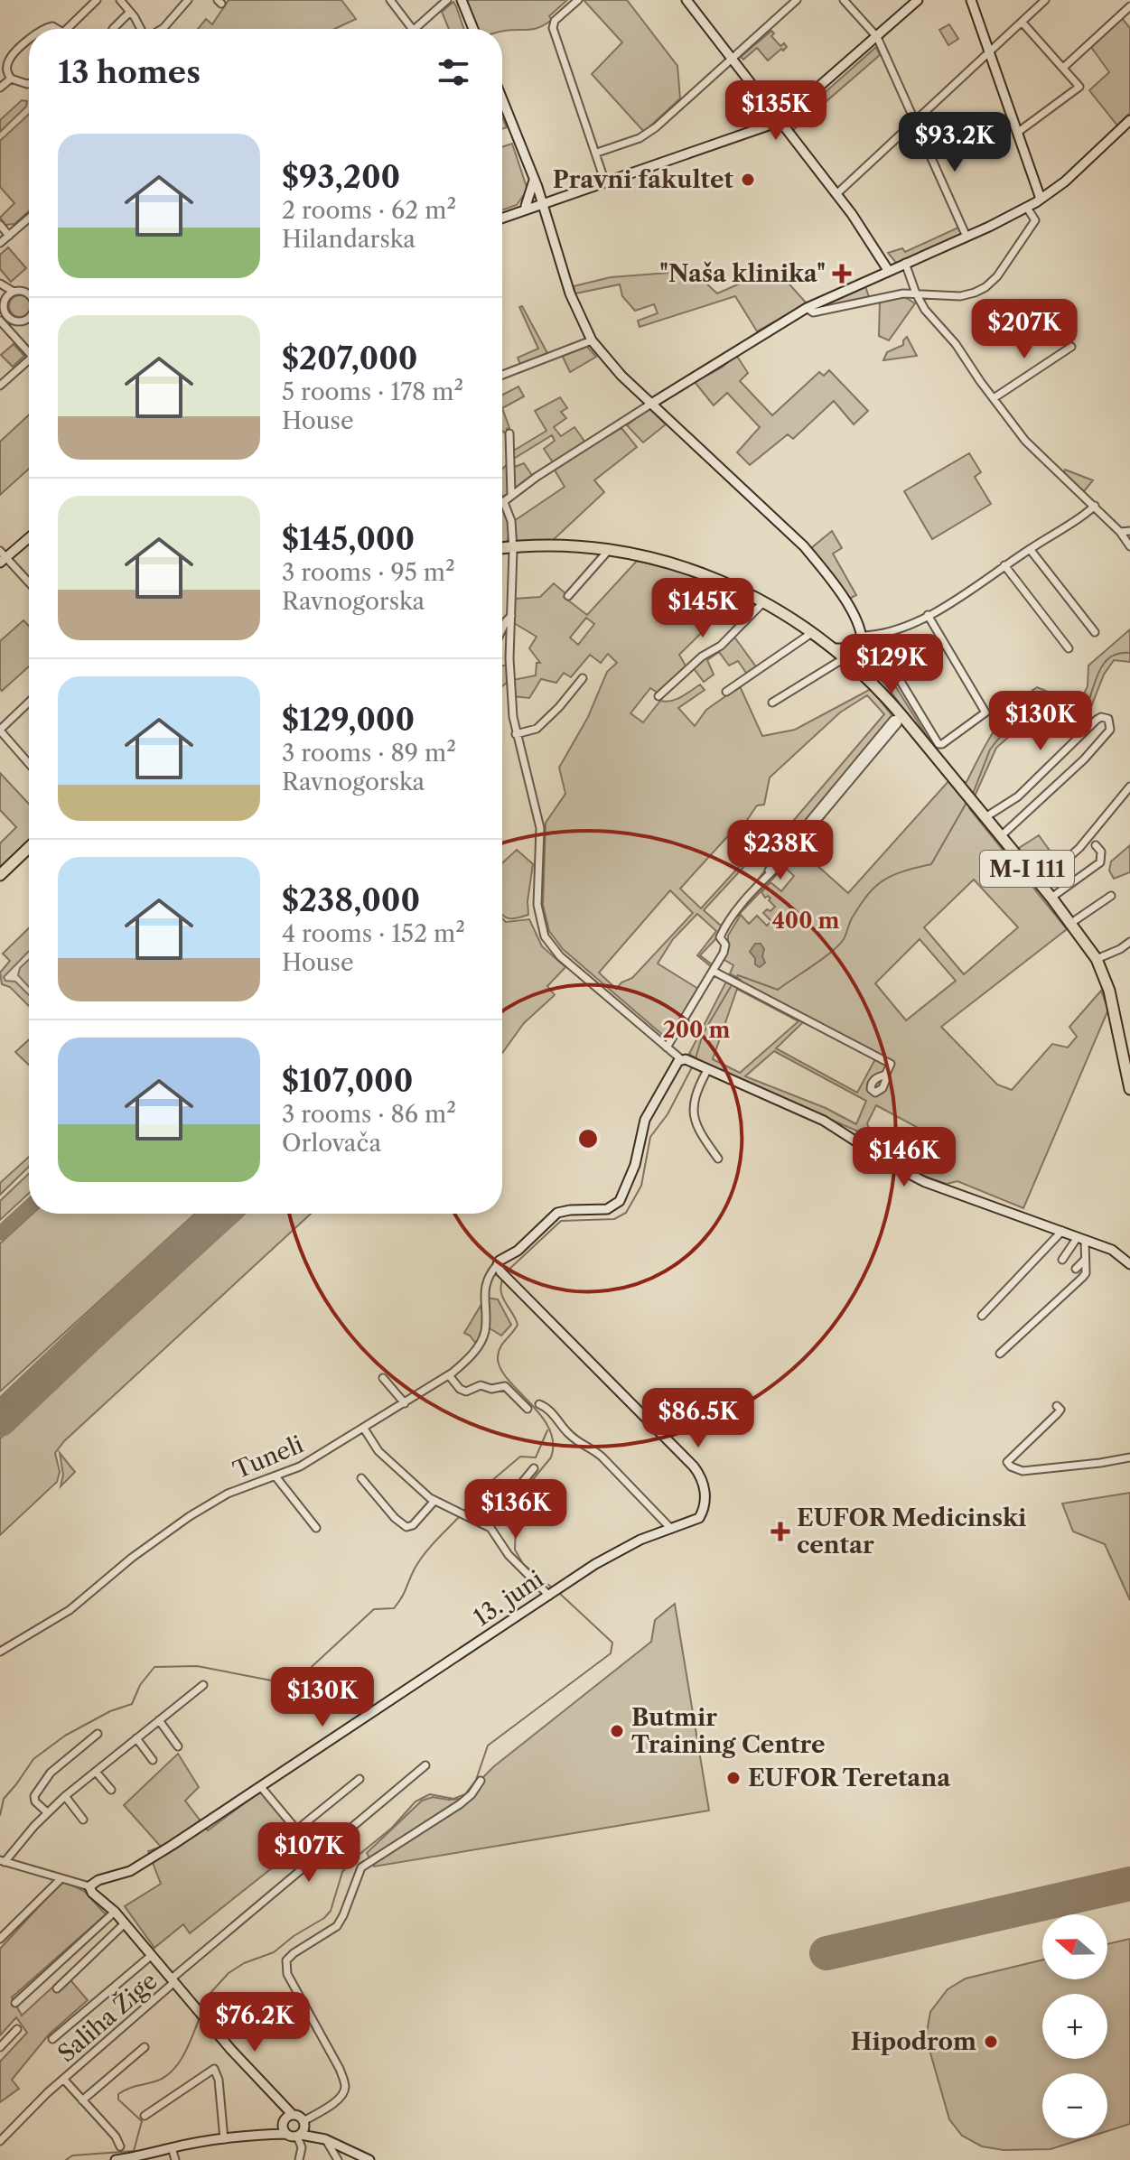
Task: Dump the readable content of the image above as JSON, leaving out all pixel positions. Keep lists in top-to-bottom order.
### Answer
{
  "streets": {
    "main road": ["M-I 111"],
    "street": ["Tuneli", "13. juni", "Saliha Žige"]
  },
  "crossings": [
    ["Tuneli", "13. juni"]
  ],
  "places": {
    "other": [
      "Pravni fakultet",
      "Butmir Training Centre",
      "EUFOR Teretana",
      "Hipodrom"
    ],
    "health": ["\"Naša klinika\"", "EUFOR Medicinski centar"]
  },
  "north": "left",
  "page": {
    "heading": "13 homes",
    "price": [
      "$135K",
      "$93.2K",
      "$207K",
      "$145K",
      "$129K",
      "$130K",
      "$238K",
      "$146K",
      "$86.5K",
      "$136K",
      "$130K",
      "$107K",
      "$76.2K"
    ],
    "list": [
      {
        "name": "$93,200",
        "note": "2 rooms · 62 m² · Hilandarska"
      },
      {
        "name": "$207,000",
        "note": "5 rooms · 178 m² · House"
      },
      {
        "name": "$145,000",
        "note": "3 rooms · 95 m² · Ravnogorska"
      },
      {
        "name": "$129,000",
        "note": "3 rooms · 89 m² · Ravnogorska"
      },
      {
        "name": "$238,000",
        "note": "4 rooms · 152 m² · House"
      },
      {
        "name": "$107,000",
        "note": "3 rooms · 86 m² · Orlovača"
      }
    ],
    "map_buttons": ["+", "−"]
  },
  "rings": ["400 m", "200 m"]
}
